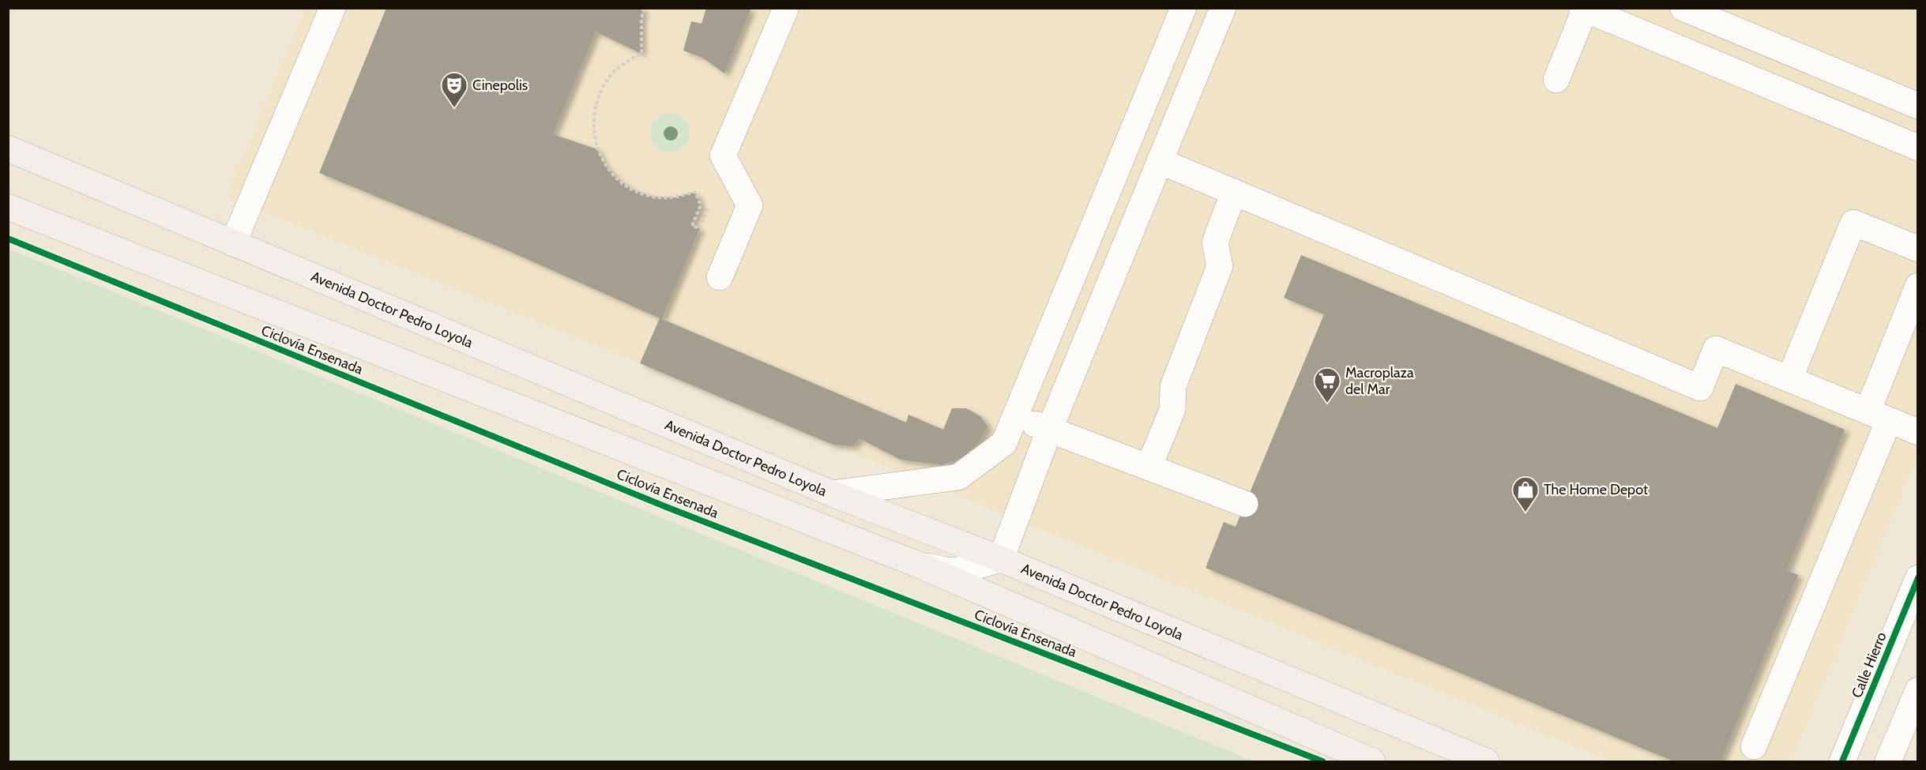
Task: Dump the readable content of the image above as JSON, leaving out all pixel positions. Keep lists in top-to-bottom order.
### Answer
{
  "streets": {
    "main road": ["Avenida Doctor Pedro Loyola"],
    "street": ["Calle Hierro"],
    "cycle path": ["Ciclovía Ensenada"]
  },
  "places": {
    "theatre": ["Cinepolis"],
    "supermarket": ["Macroplaza del Mar"],
    "shop": ["The Home Depot"]
  }
}
